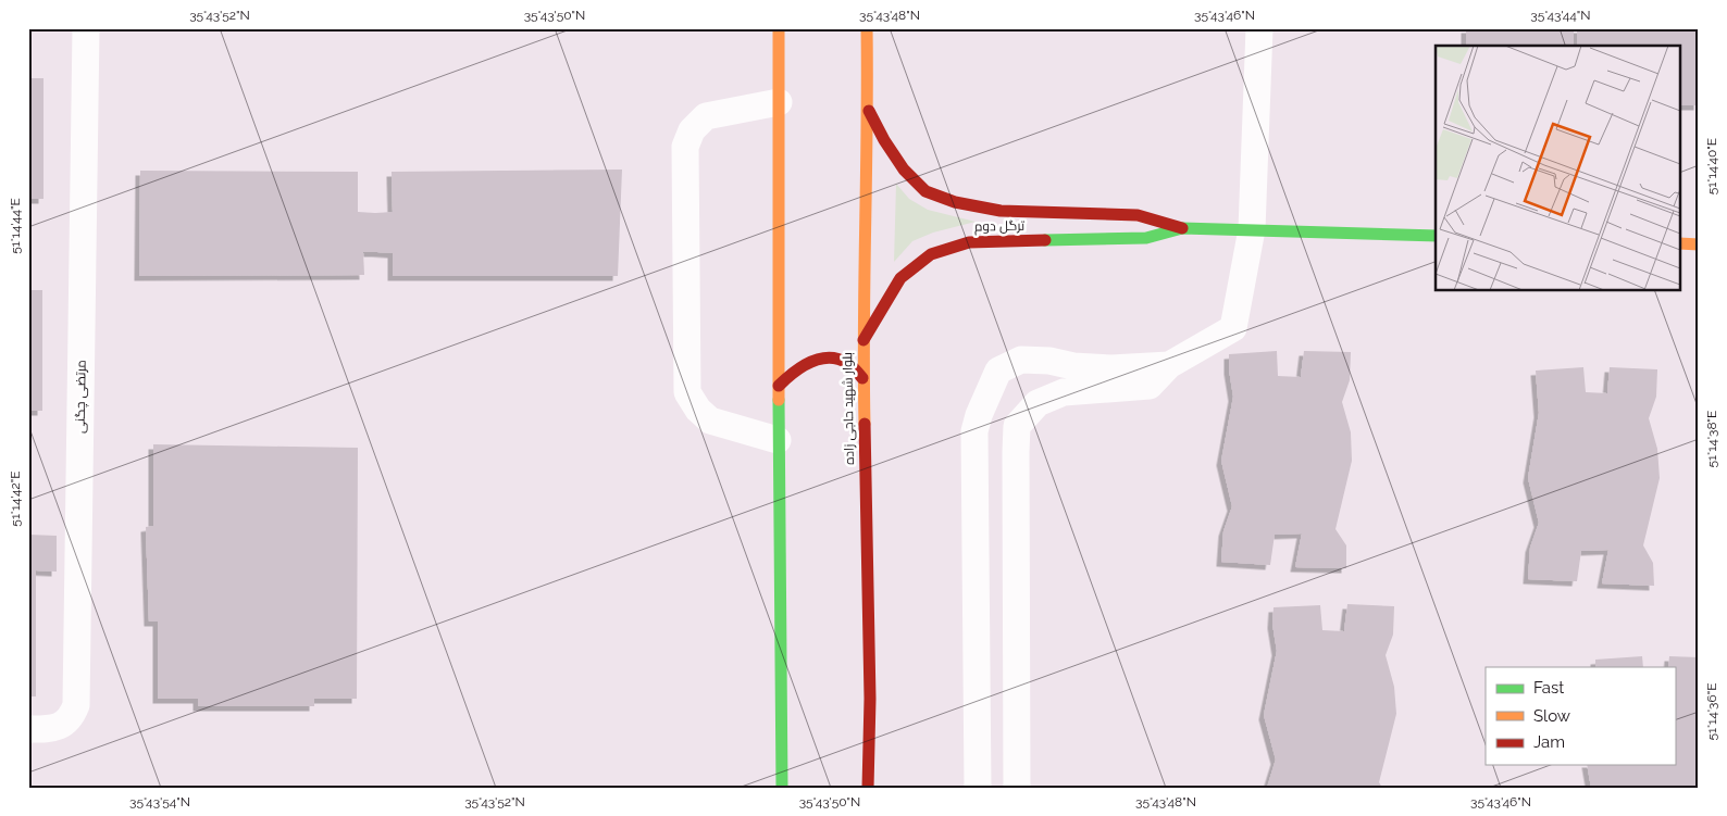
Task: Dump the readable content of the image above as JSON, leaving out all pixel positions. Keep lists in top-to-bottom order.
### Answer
{
  "streets": {
    "main road": ["ترگل دوم", "بلوار شهید حاجی زاده"],
    "street": ["مرتضی چگنی"]
  },
  "crossings": [
    ["ترگل دوم", "بلوار شهید حاجی زاده"]
  ],
  "legend": ["Fast", "Slow", "Jam"],
  "coordinates": [
    "35°43'52\"N",
    "35°43'50\"N",
    "35°43'48\"N",
    "35°43'46\"N",
    "35°43'44\"N",
    "51°14'40\"E",
    "51°14'44\"E",
    "51°14'38\"E",
    "51°14'42\"E",
    "51°14'36\"E",
    "35°43'54\"N"
  ]
}
